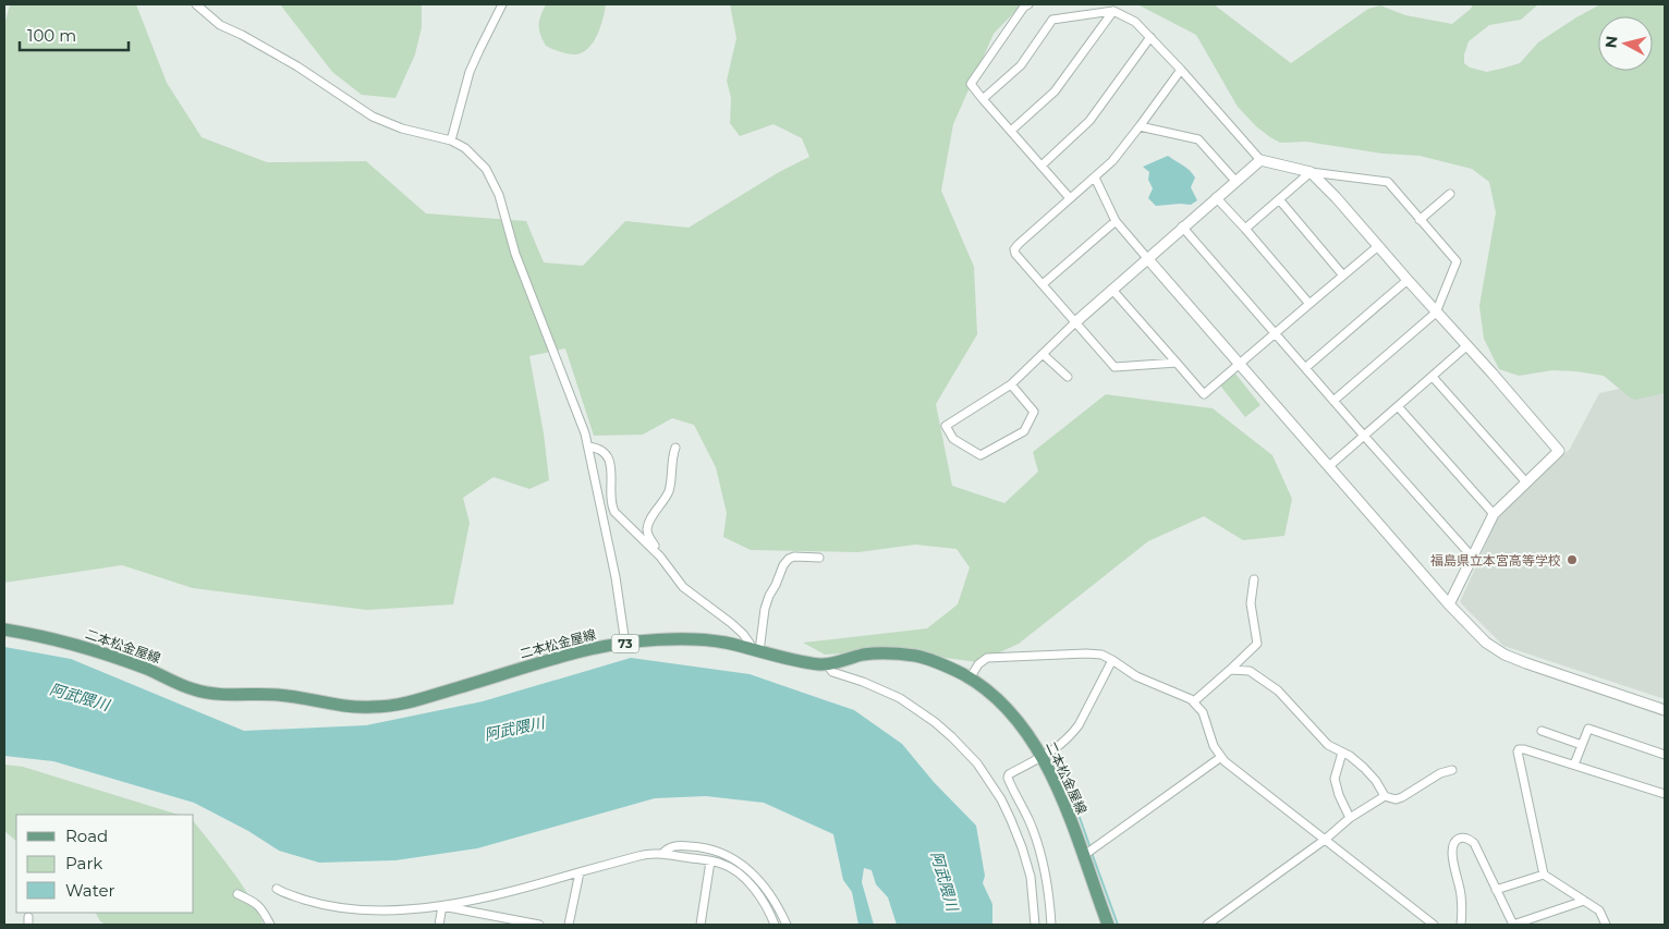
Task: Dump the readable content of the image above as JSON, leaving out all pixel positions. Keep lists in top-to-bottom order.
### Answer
{
  "streets": {
    "main road": ["二本松金屋線", "73"]
  },
  "water": ["阿武隈川"],
  "places": ["福島県立本宮高等学校"],
  "legend": ["Road", "Park", "Water"],
  "scale_bar": "100 m",
  "north": "left"
}
